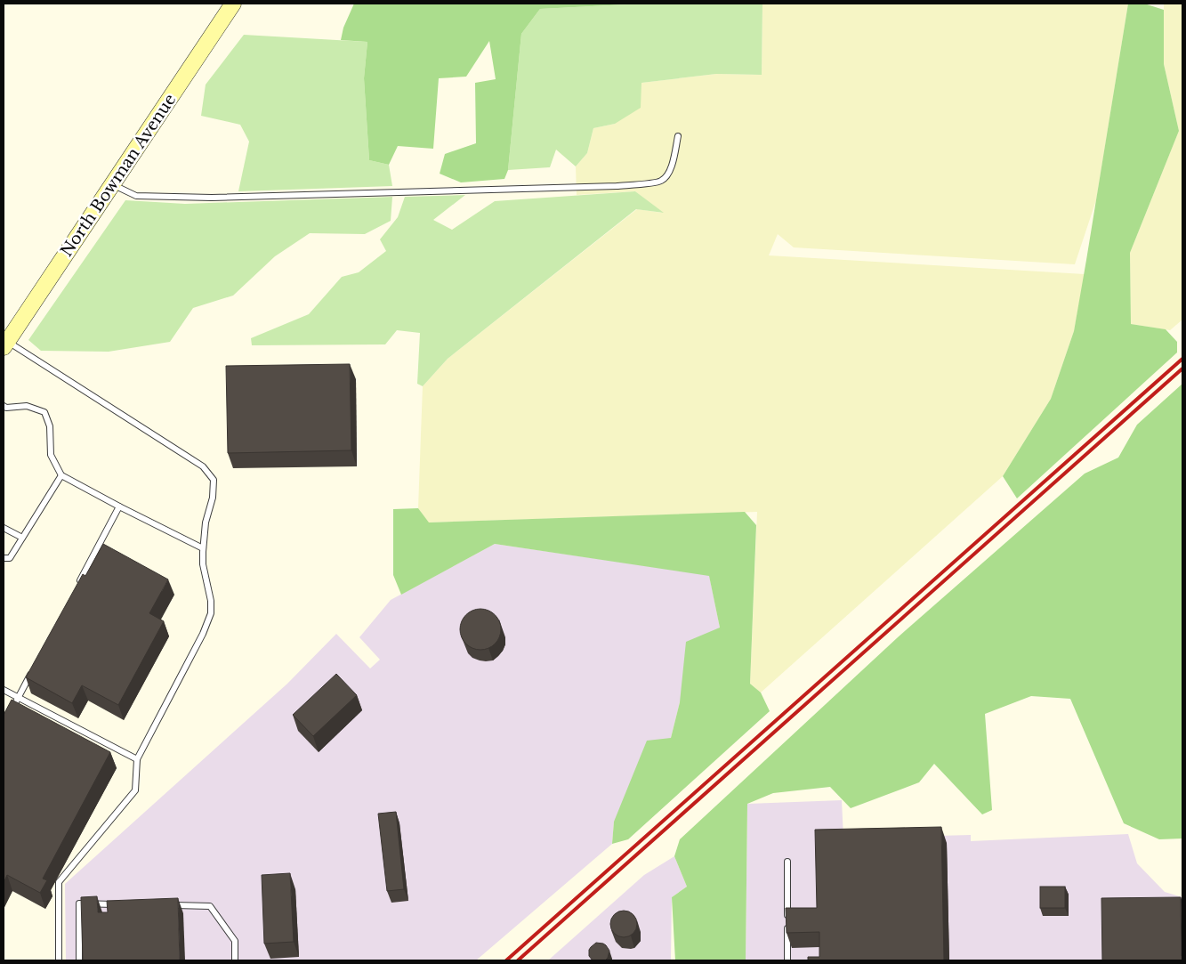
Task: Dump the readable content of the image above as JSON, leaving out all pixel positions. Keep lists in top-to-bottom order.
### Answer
{
  "streets": {
    "street": ["North Bowman Avenue"]
  }
}
